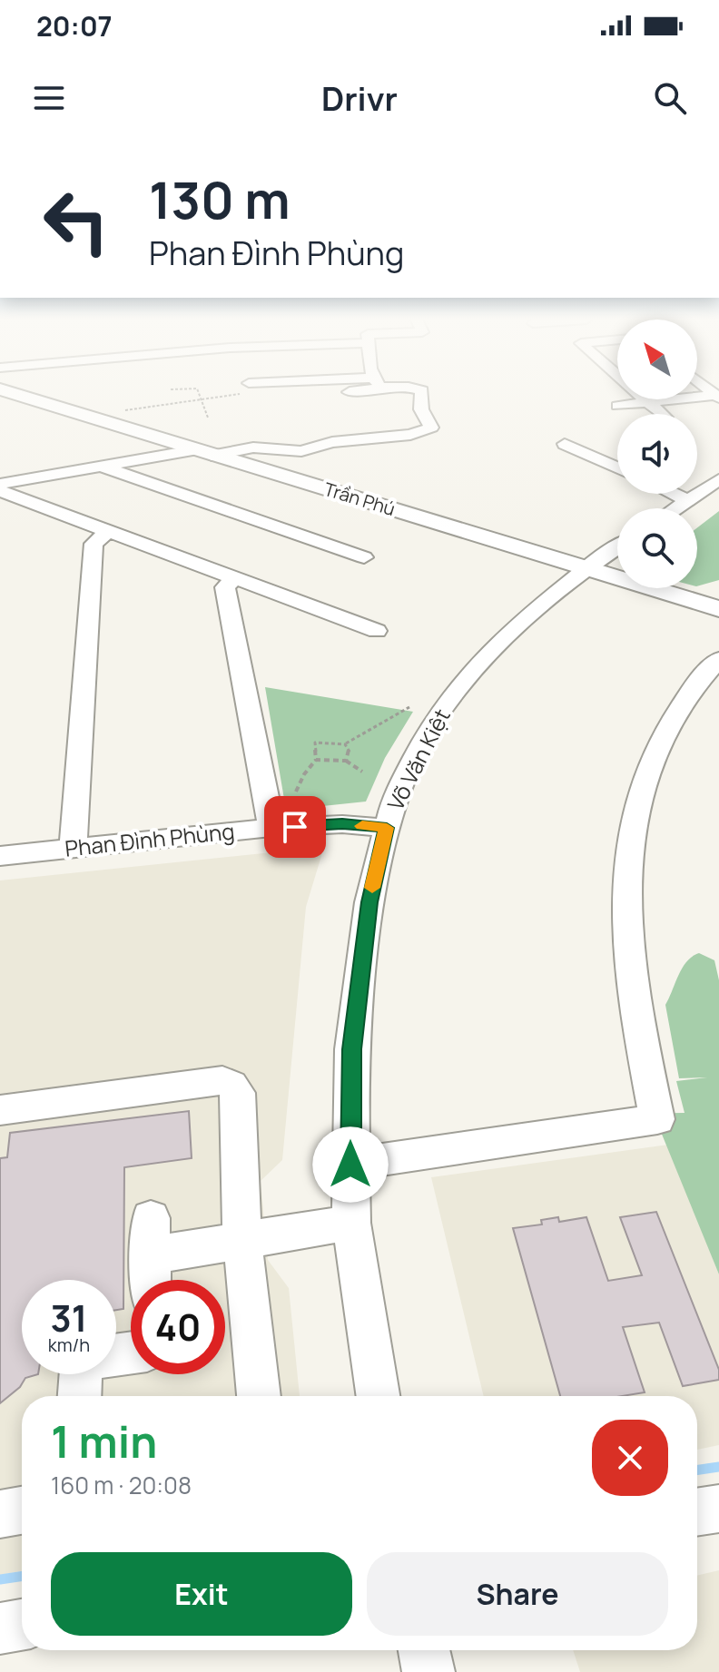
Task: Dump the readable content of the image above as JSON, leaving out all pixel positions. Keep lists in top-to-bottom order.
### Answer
{
  "streets": {
    "main road": ["Trần Phú"],
    "street": ["Võ Văn Kiệt", "Phan Đình Phùng"]
  },
  "crossings": [
    ["Trần Phú", "Võ Văn Kiệt"],
    ["Võ Văn Kiệt", "Phan Đình Phùng"]
  ],
  "north": "top left",
  "page": {
    "status": "20:07",
    "header": "Drivr",
    "turn": ["130 m", "Phan Đình Phùng"],
    "speed": "31 km/h",
    "limit": "40",
    "heading": ["1 min", "160 m · 20:08"],
    "buttons": ["Exit", "Share"]
  }
}
